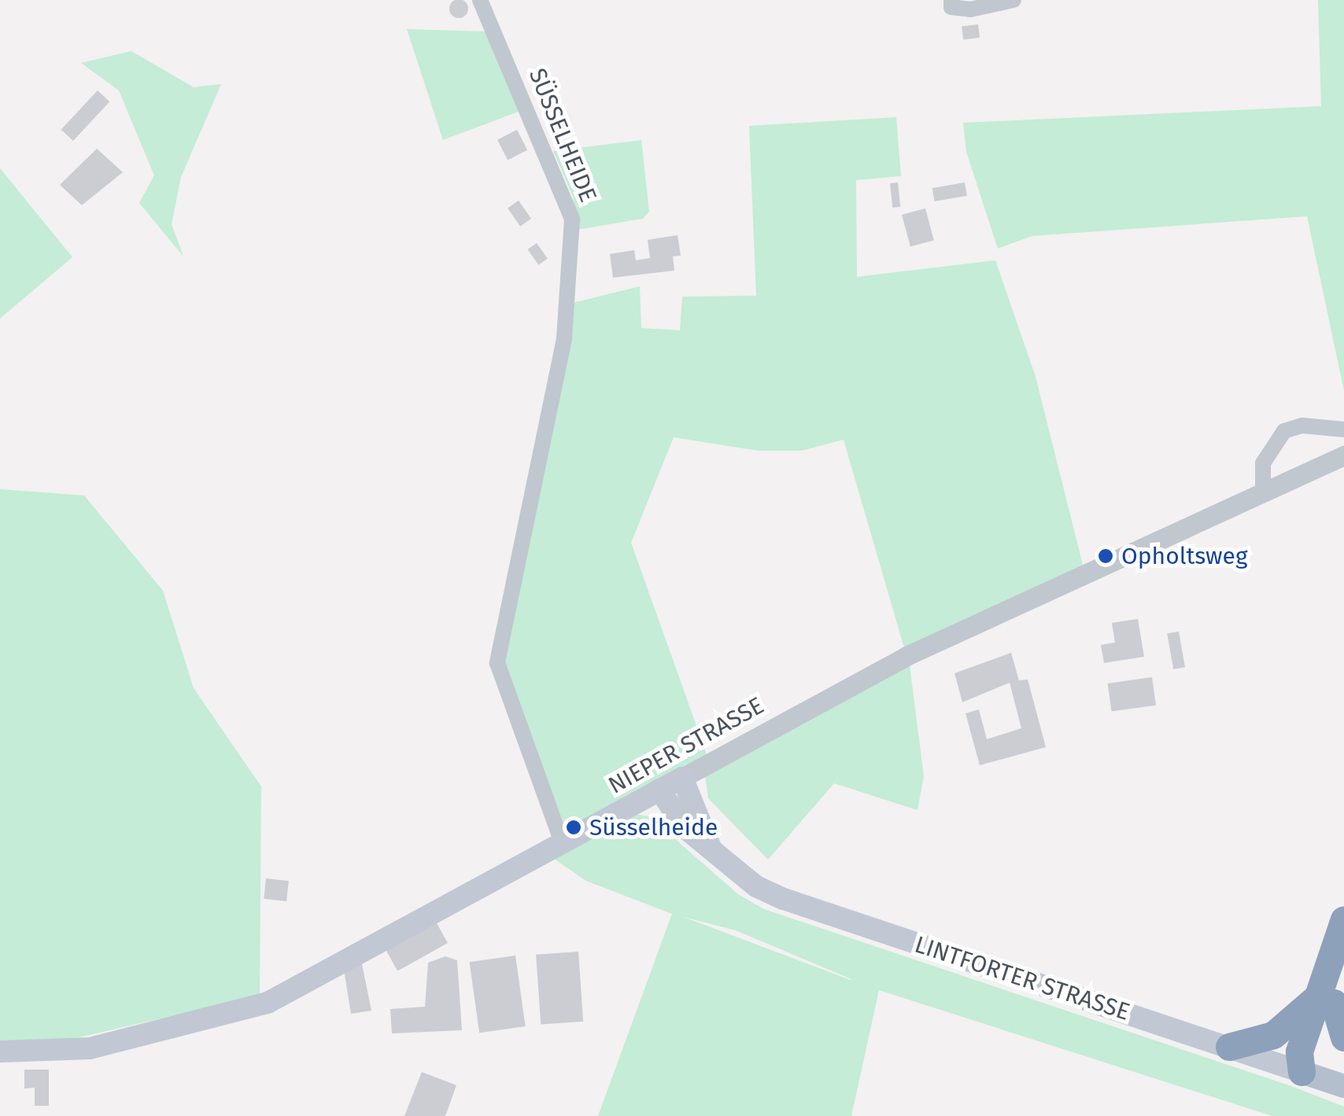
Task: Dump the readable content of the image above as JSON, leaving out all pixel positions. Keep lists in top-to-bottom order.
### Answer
{
  "streets": {
    "main road": ["NIEPER STRASSE", "LINTFORTER STRASSE"],
    "street": ["SÜSSELHEIDE"]
  },
  "crossings": [
    ["SÜSSELHEIDE", "NIEPER STRASSE"],
    ["NIEPER STRASSE", "LINTFORTER STRASSE"]
  ],
  "places": ["Opholtsweg", "Süsselheide"]
}
